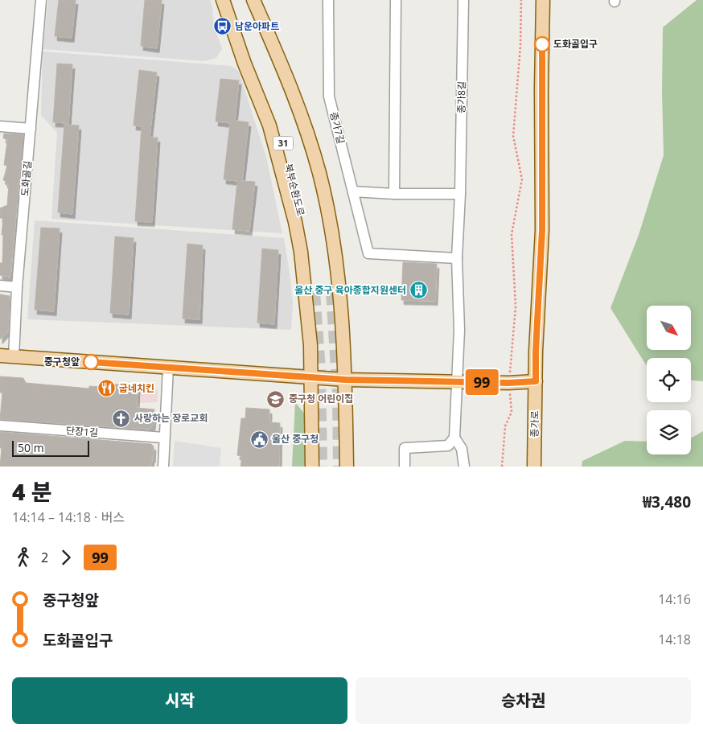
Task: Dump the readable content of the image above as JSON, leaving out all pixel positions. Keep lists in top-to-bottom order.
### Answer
{
  "streets": {
    "main road": ["31", "북부순환도로", "종가로"],
    "street": [
      "종가8길",
      "종가7길",
      "도화골길",
      "단장1길"
    ]
  },
  "crossings": [
    ["종가8길", "종가7길"]
  ],
  "places": {
    "bus stop": ["남운아파트"],
    "other": ["도화골입구", "중구청앞"],
    "building": ["울산 중구 육아종합지원센터"],
    "restaurant": ["굽네치킨"],
    "school or university": ["중구청 어린이집"],
    "church": ["사랑하는 장로교회"],
    "public building": ["울산 중구청"]
  },
  "lines": ["bus line 99"],
  "scale_bar": "50 m",
  "north": "bottom right",
  "page": {
    "on_map": "99",
    "scale": "50 m",
    "heading": ["4 분", "14:14 – 14:18 · 버스", "₩3,480"],
    "legs": ["2", "99"],
    "list": [
      {
        "name": "중구청앞",
        "value": "14:16"
      },
      {
        "name": "도화골입구",
        "value": "14:18"
      }
    ],
    "buttons": ["시작", "승차권"]
  }
}
